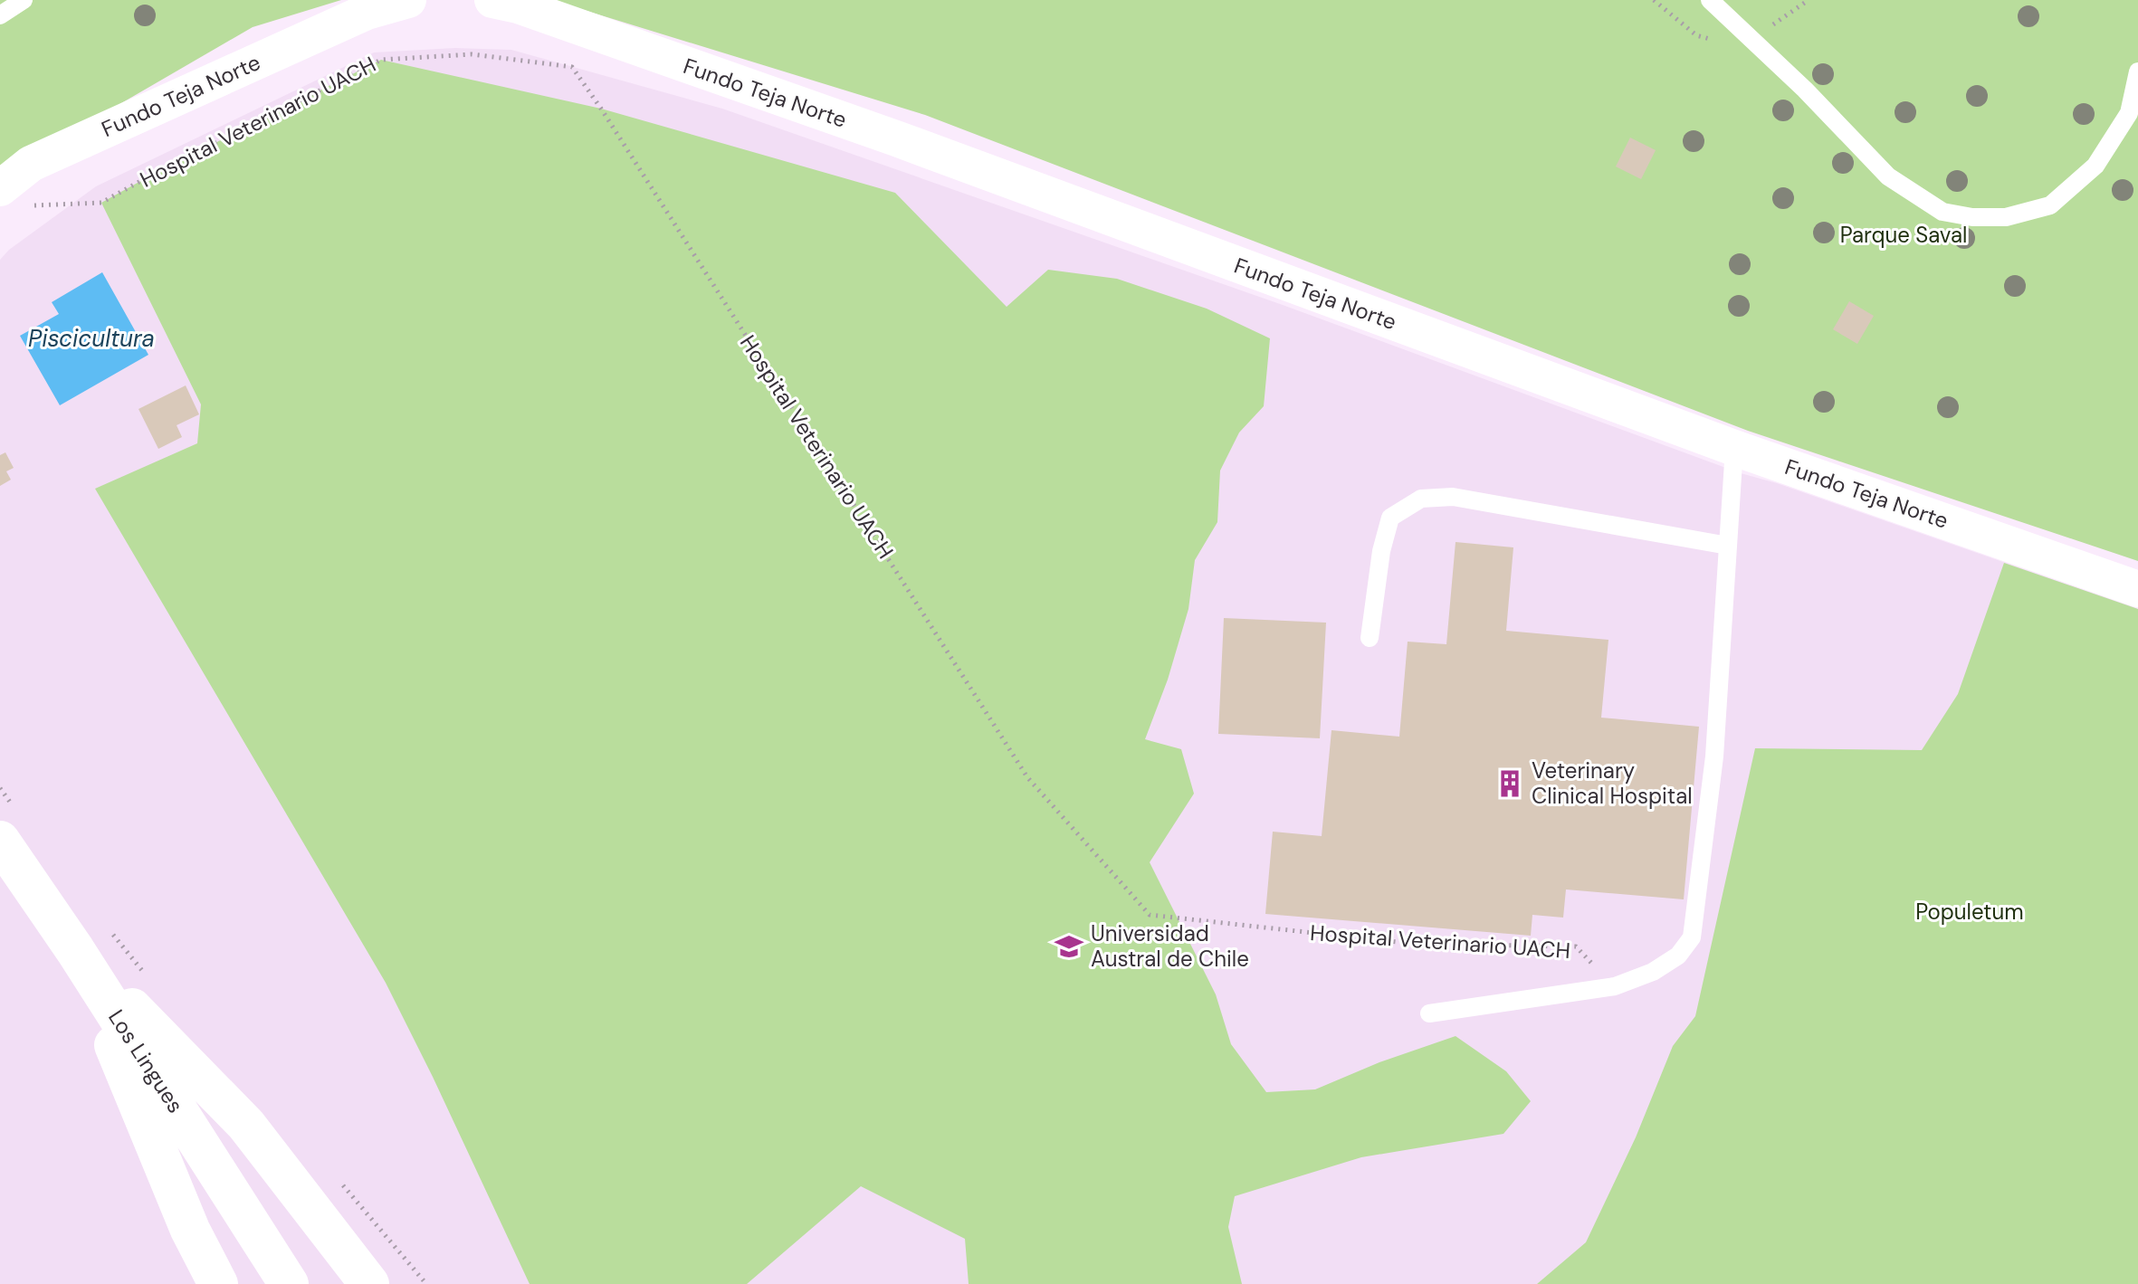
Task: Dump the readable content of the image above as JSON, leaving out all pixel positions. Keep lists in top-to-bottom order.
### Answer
{
  "streets": {
    "main road": ["Los Lingues"],
    "street": ["Fundo Teja Norte"],
    "lane": ["Hospital Veterinario UACH"]
  },
  "crossings": [
    ["Fundo Teja Norte", "Hospital Veterinario UACH"]
  ],
  "water": ["Piscicultura"],
  "parks": ["Parque Saval", "Populetum"],
  "places": {
    "building": ["Veterinary Clinical Hospital"],
    "school or university": ["Universidad Austral de Chile"]
  }
}
